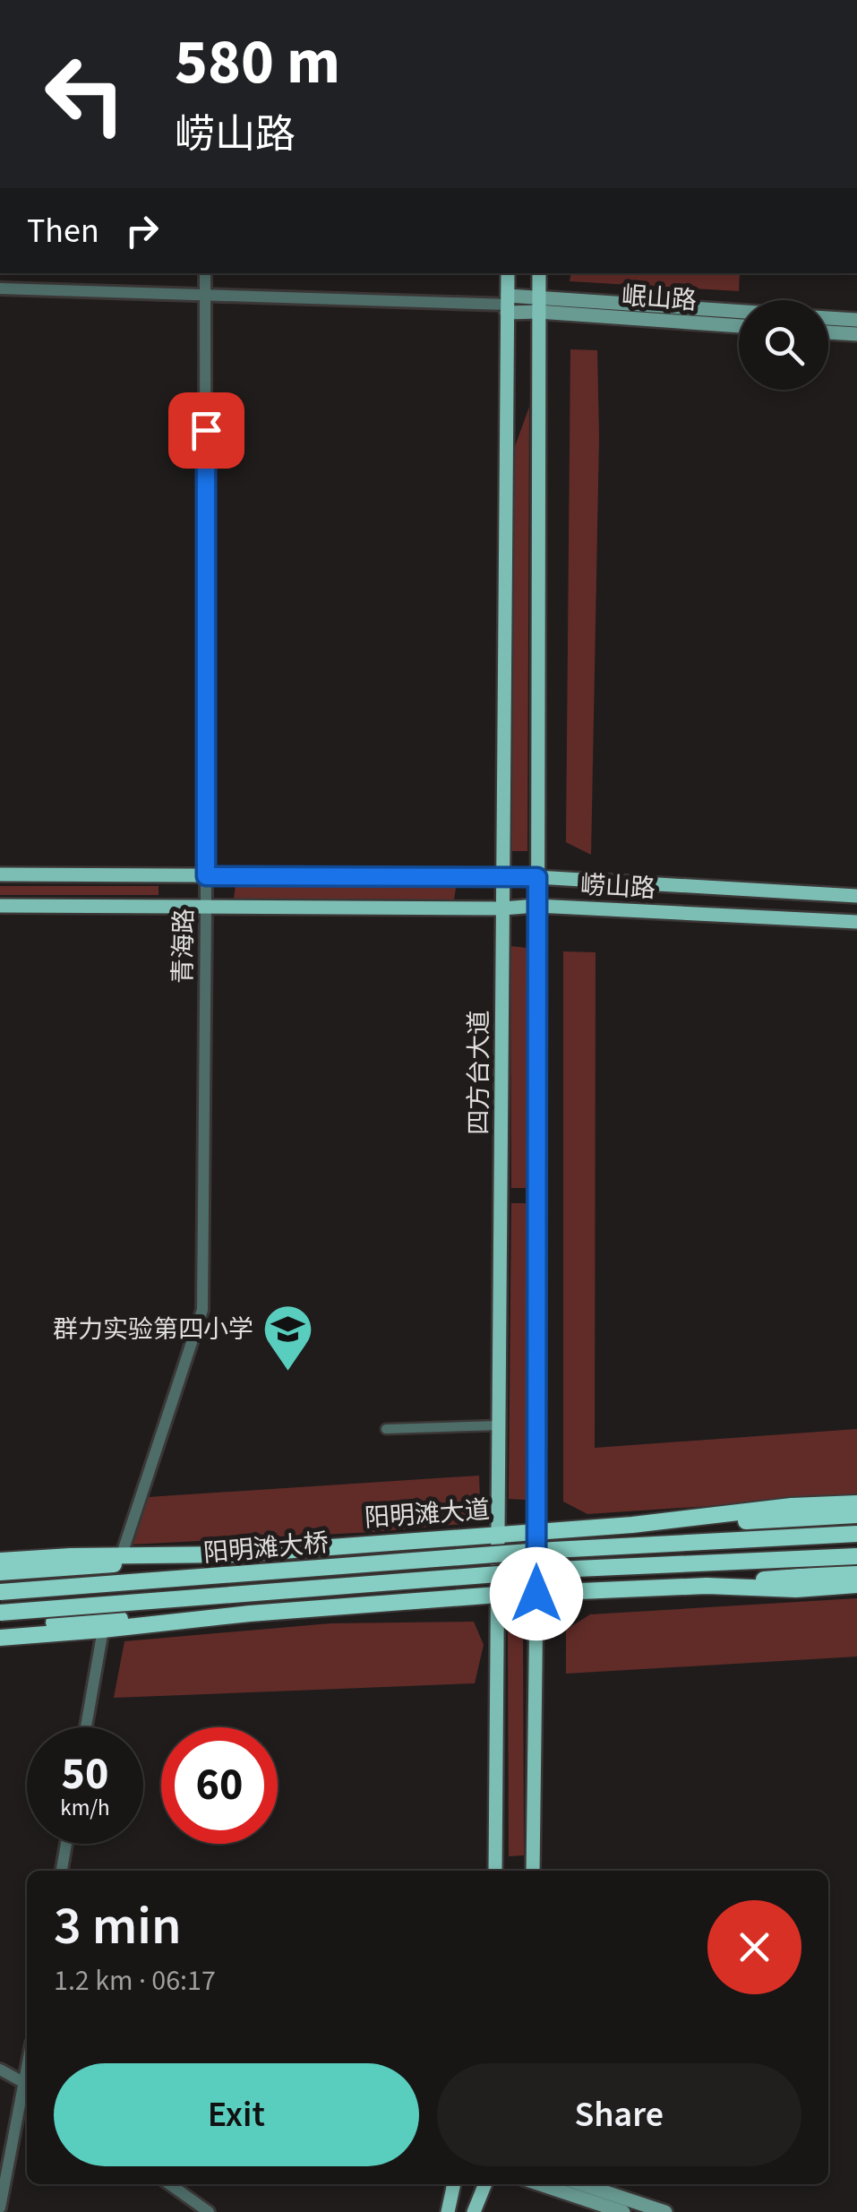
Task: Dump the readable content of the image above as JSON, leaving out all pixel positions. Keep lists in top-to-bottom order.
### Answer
{
  "streets": {
    "highway": ["阳明滩大道", "阳明滩大桥"],
    "main road": ["岷山路", "崂山路", "四方台大道"],
    "street": ["青海路"]
  },
  "crossings": [
    ["岷山路", "青海路"],
    ["岷山路", "四方台大道"],
    ["崂山路", "青海路"],
    ["崂山路", "四方台大道"],
    ["青海路", "阳明滩大道"],
    ["四方台大道", "阳明滩大道"]
  ],
  "places": {
    "school or university": ["群力实验第四小学"]
  },
  "page": {
    "turn": ["580 m", "崂山路"],
    "then": "Then",
    "speed": "50 km/h",
    "limit": "60",
    "heading": ["3 min", "1.2 km · 06:17"],
    "buttons": ["Exit", "Share"]
  }
}
